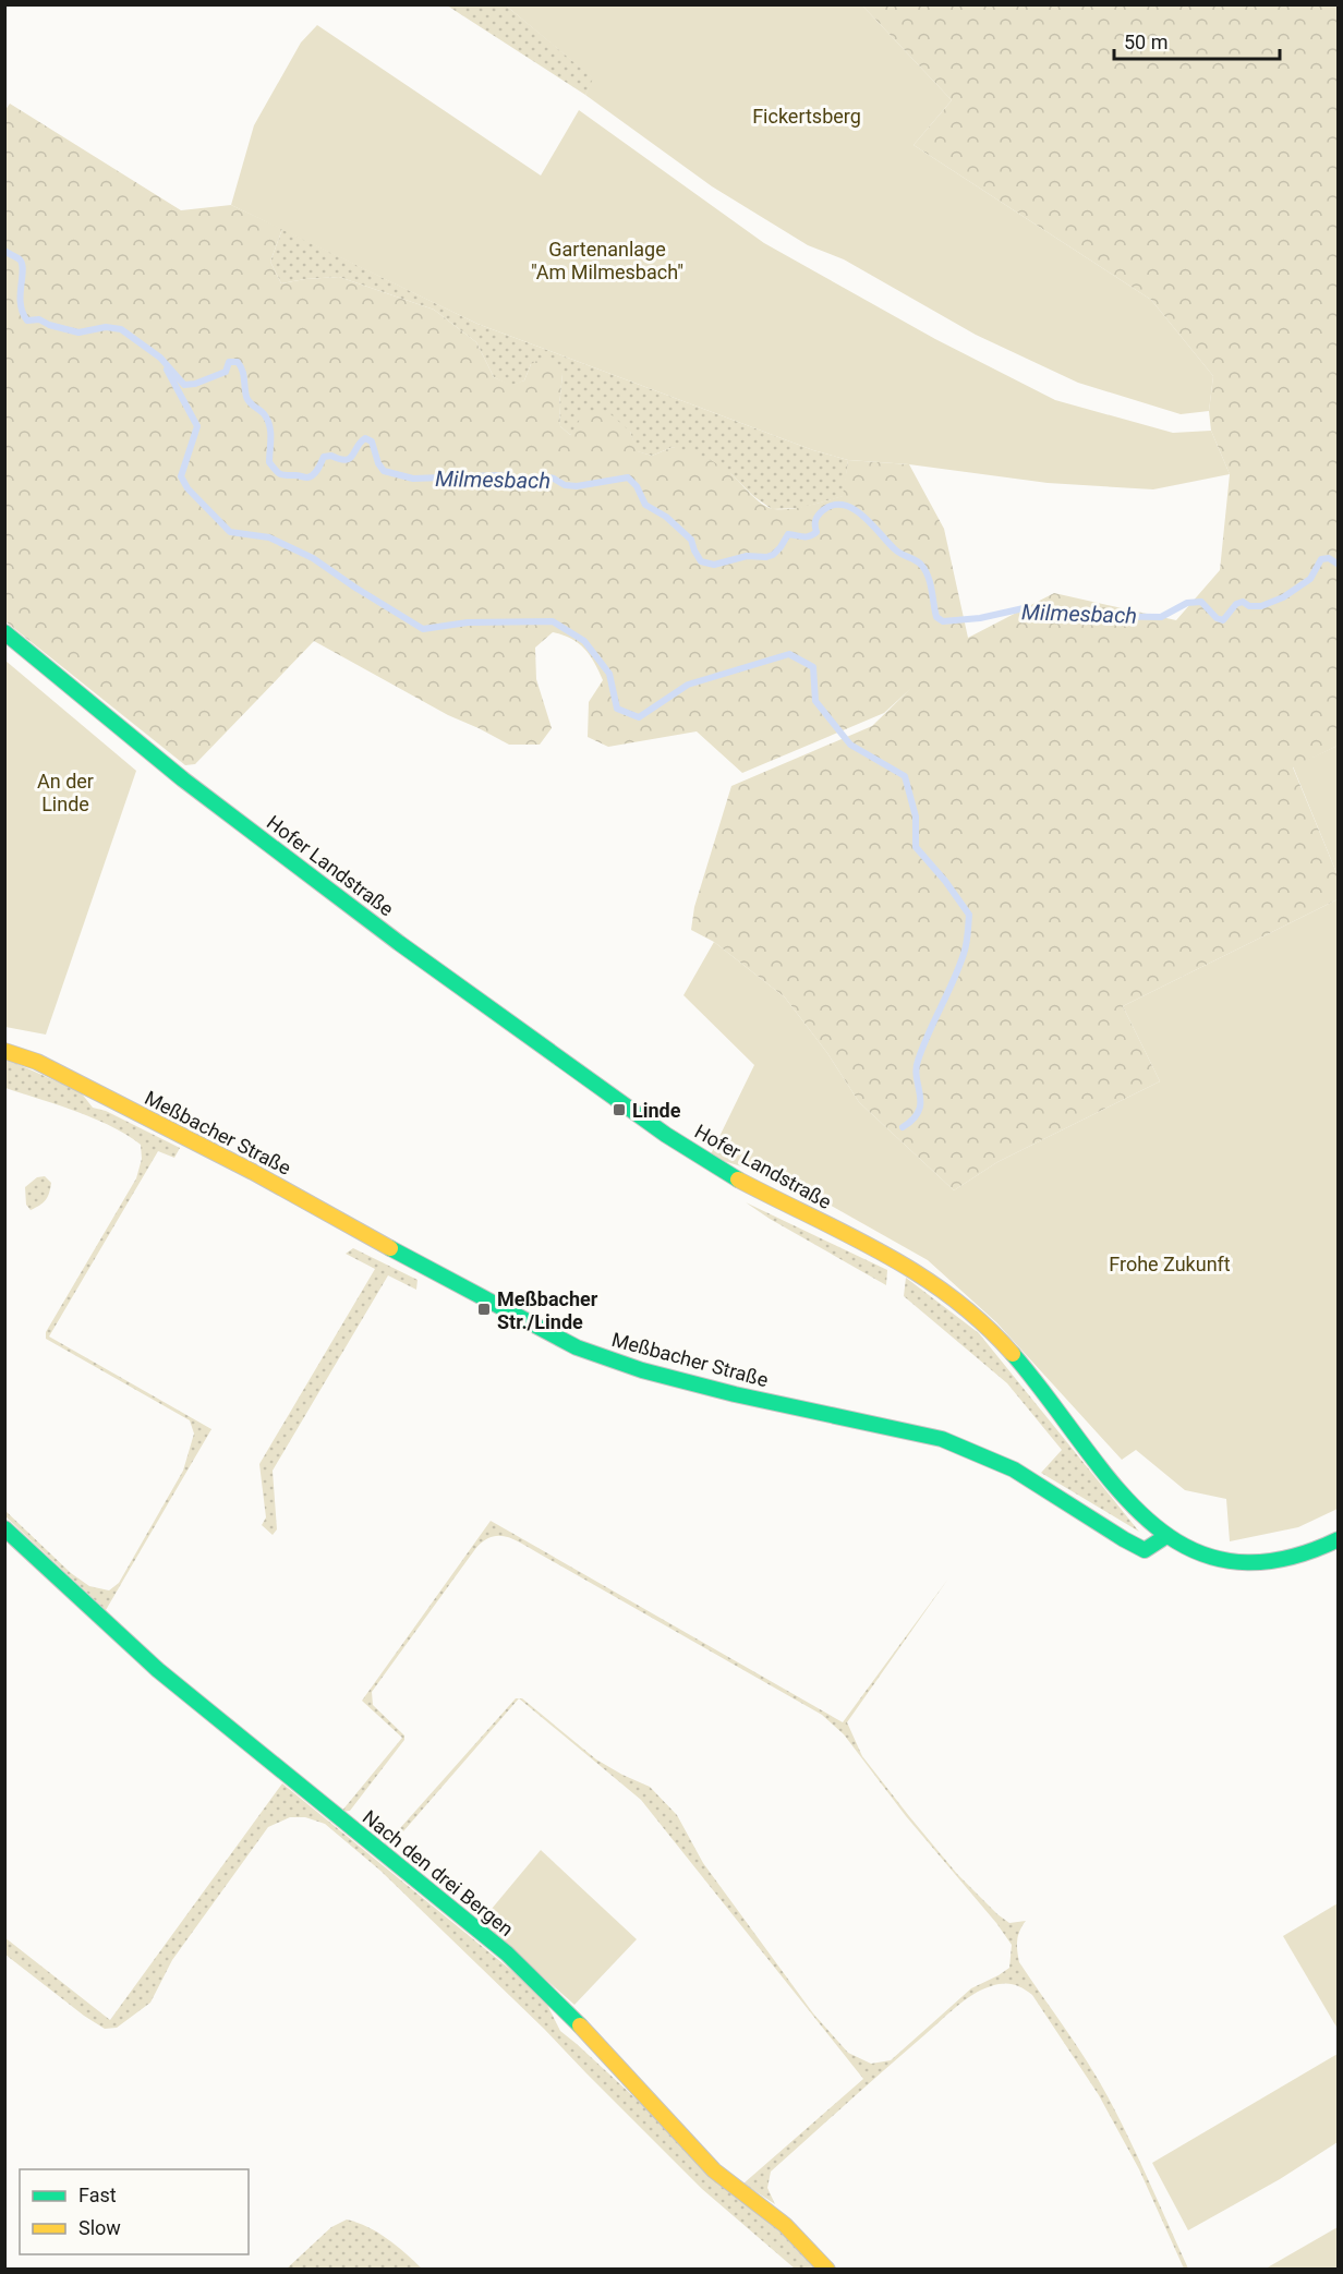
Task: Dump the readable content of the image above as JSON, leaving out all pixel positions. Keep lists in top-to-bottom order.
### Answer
{
  "streets": {
    "street": ["Hofer Landstraße", "Meßbacher Straße", "Nach den drei Bergen"]
  },
  "crossings": [
    ["Hofer Landstraße", "Meßbacher Straße"]
  ],
  "water": ["Milmesbach"],
  "parks": [
    "Fickertsberg",
    "Gartenanlage \"Am Milmesbach\"",
    "An der Linde",
    "Frohe Zukunft"
  ],
  "places": {
    "transit": ["Linde", "Meßbacher Str./Linde"]
  },
  "legend": ["Fast", "Slow"],
  "scale_bar": "50 m"
}
